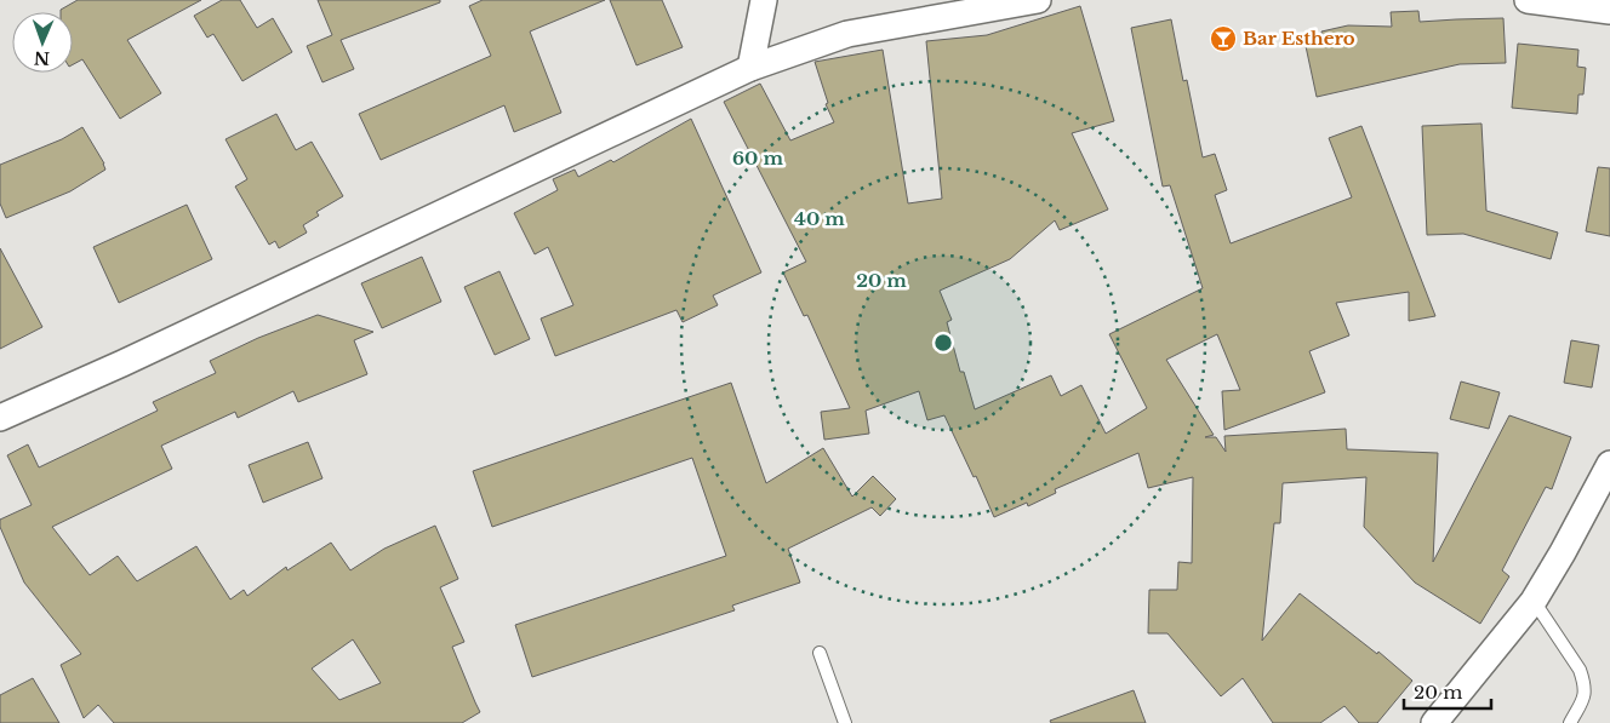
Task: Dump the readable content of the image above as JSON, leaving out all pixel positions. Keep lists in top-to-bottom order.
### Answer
{
  "places": {
    "bar": ["Bar Esthero"]
  },
  "scale_bar": "20 m",
  "north": "bottom",
  "rings": ["60 m", "40 m", "20 m"]
}
